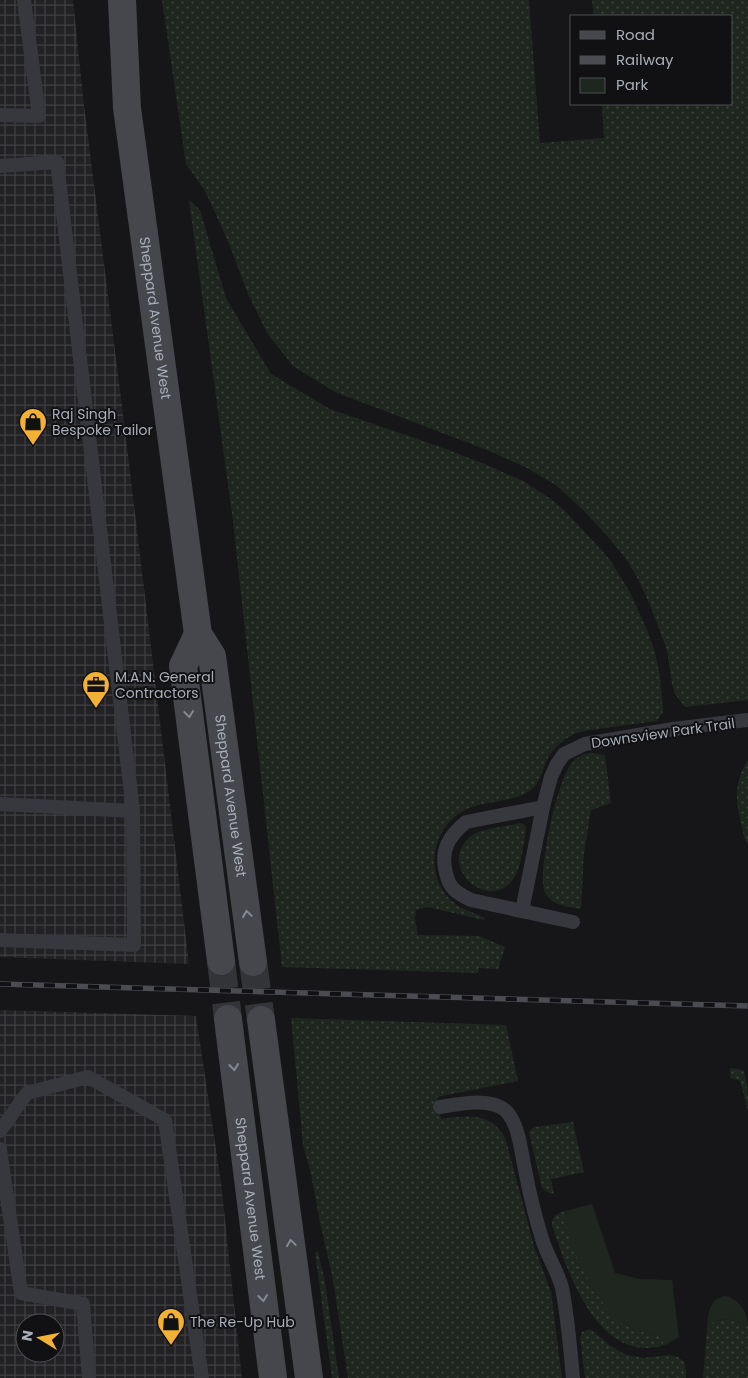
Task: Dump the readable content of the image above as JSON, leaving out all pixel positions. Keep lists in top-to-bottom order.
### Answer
{
  "streets": {
    "main road": ["Sheppard Avenue West"],
    "lane": ["Downsview Park Trail"]
  },
  "places": {
    "shop": ["Raj Singh Bespoke Tailor", "The Re-Up Hub"],
    "office": ["M.A.N. General Contractors"]
  },
  "legend": ["Road", "Railway", "Park"],
  "north": "left"
}
